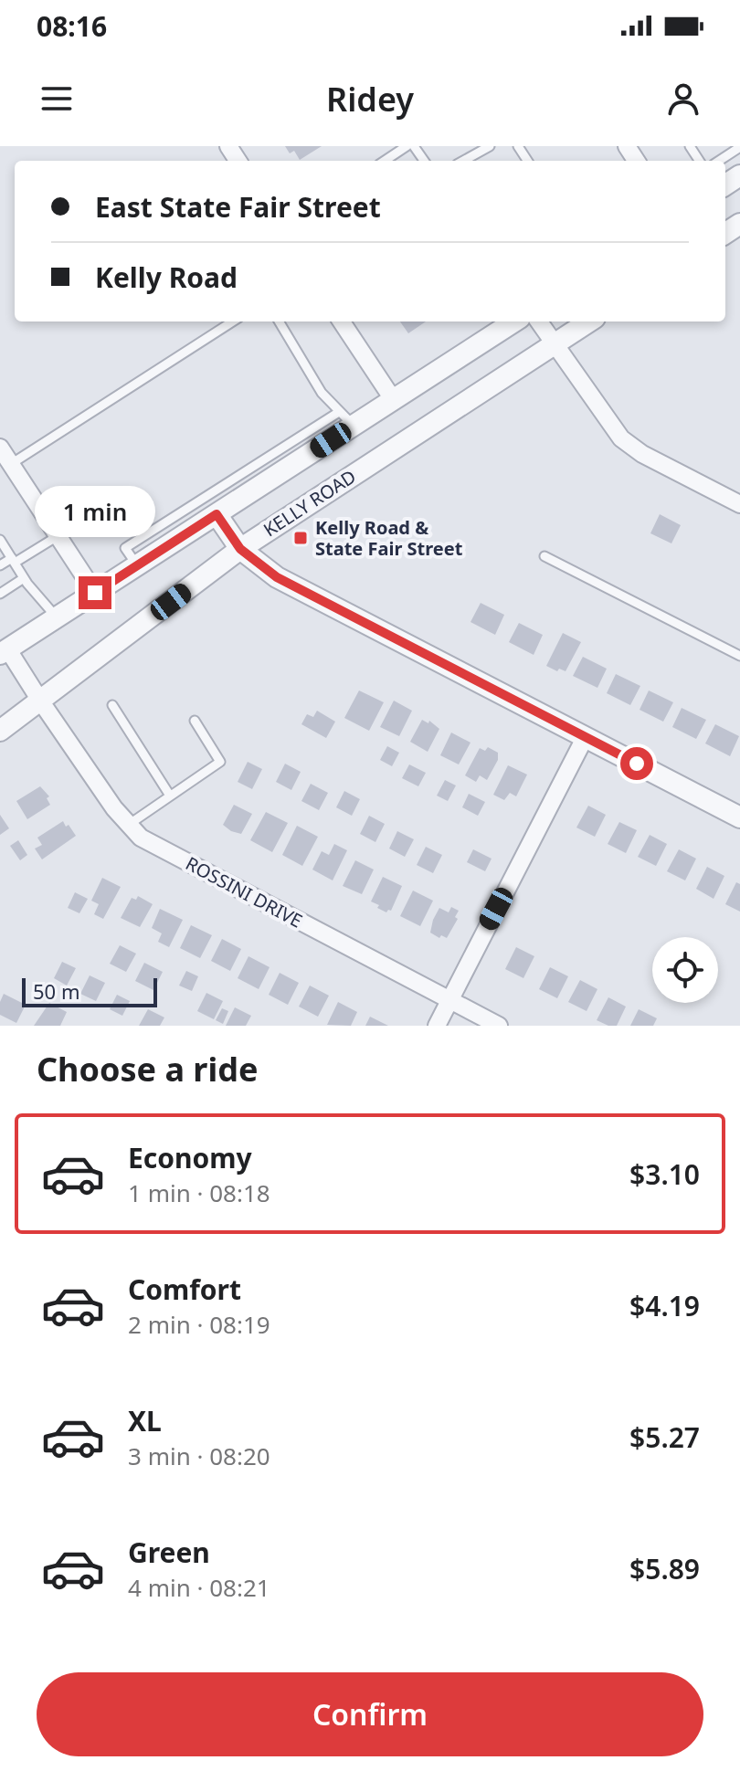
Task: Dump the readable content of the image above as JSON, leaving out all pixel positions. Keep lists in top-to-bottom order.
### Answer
{
  "streets": {
    "street": ["KELLY ROAD", "ROSSINI DRIVE"]
  },
  "crossings": [
    ["KELLY ROAD", "ROSSINI DRIVE"]
  ],
  "places": {
    "transit": ["Kelly Road & State Fair Street"]
  },
  "scale_bar": "50 m",
  "page": {
    "status": "08:16",
    "header": "Ridey",
    "banner": ["East State Fair Street", "Kelly Road"],
    "bubble": "1 min",
    "scale": "50 m",
    "heading": "Choose a ride",
    "list": [
      {
        "name": "Economy",
        "note": "1 min · 08:18",
        "value": "$3.10"
      },
      {
        "name": "Comfort",
        "note": "2 min · 08:19",
        "value": "$4.19"
      },
      {
        "name": "XL",
        "note": "3 min · 08:20",
        "value": "$5.27"
      },
      {
        "name": "Green",
        "note": "4 min · 08:21",
        "value": "$5.89"
      }
    ],
    "buttons": "Confirm"
  }
}
